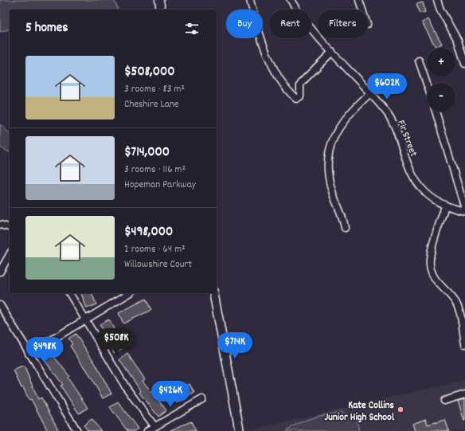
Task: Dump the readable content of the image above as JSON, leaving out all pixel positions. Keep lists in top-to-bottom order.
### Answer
{
  "streets": {
    "street": ["Fir Street"]
  },
  "places": ["Kate Collins Junior High School"],
  "page": {
    "chip": ["Buy", "Rent", "Filters"],
    "heading": "5 homes",
    "map_buttons": ["+", "−"],
    "list": [
      {
        "name": "$508,000",
        "note": "3 rooms · 83 m² · Cheshire Lane"
      },
      {
        "name": "$714,000",
        "note": "3 rooms · 116 m² · Hopeman Parkway"
      },
      {
        "name": "$498,000",
        "note": "2 rooms · 64 m² · Willowshire Court"
      }
    ],
    "price": [
      "$602K",
      "$508K",
      "$714K",
      "$498K",
      "$426K"
    ]
  }
}
